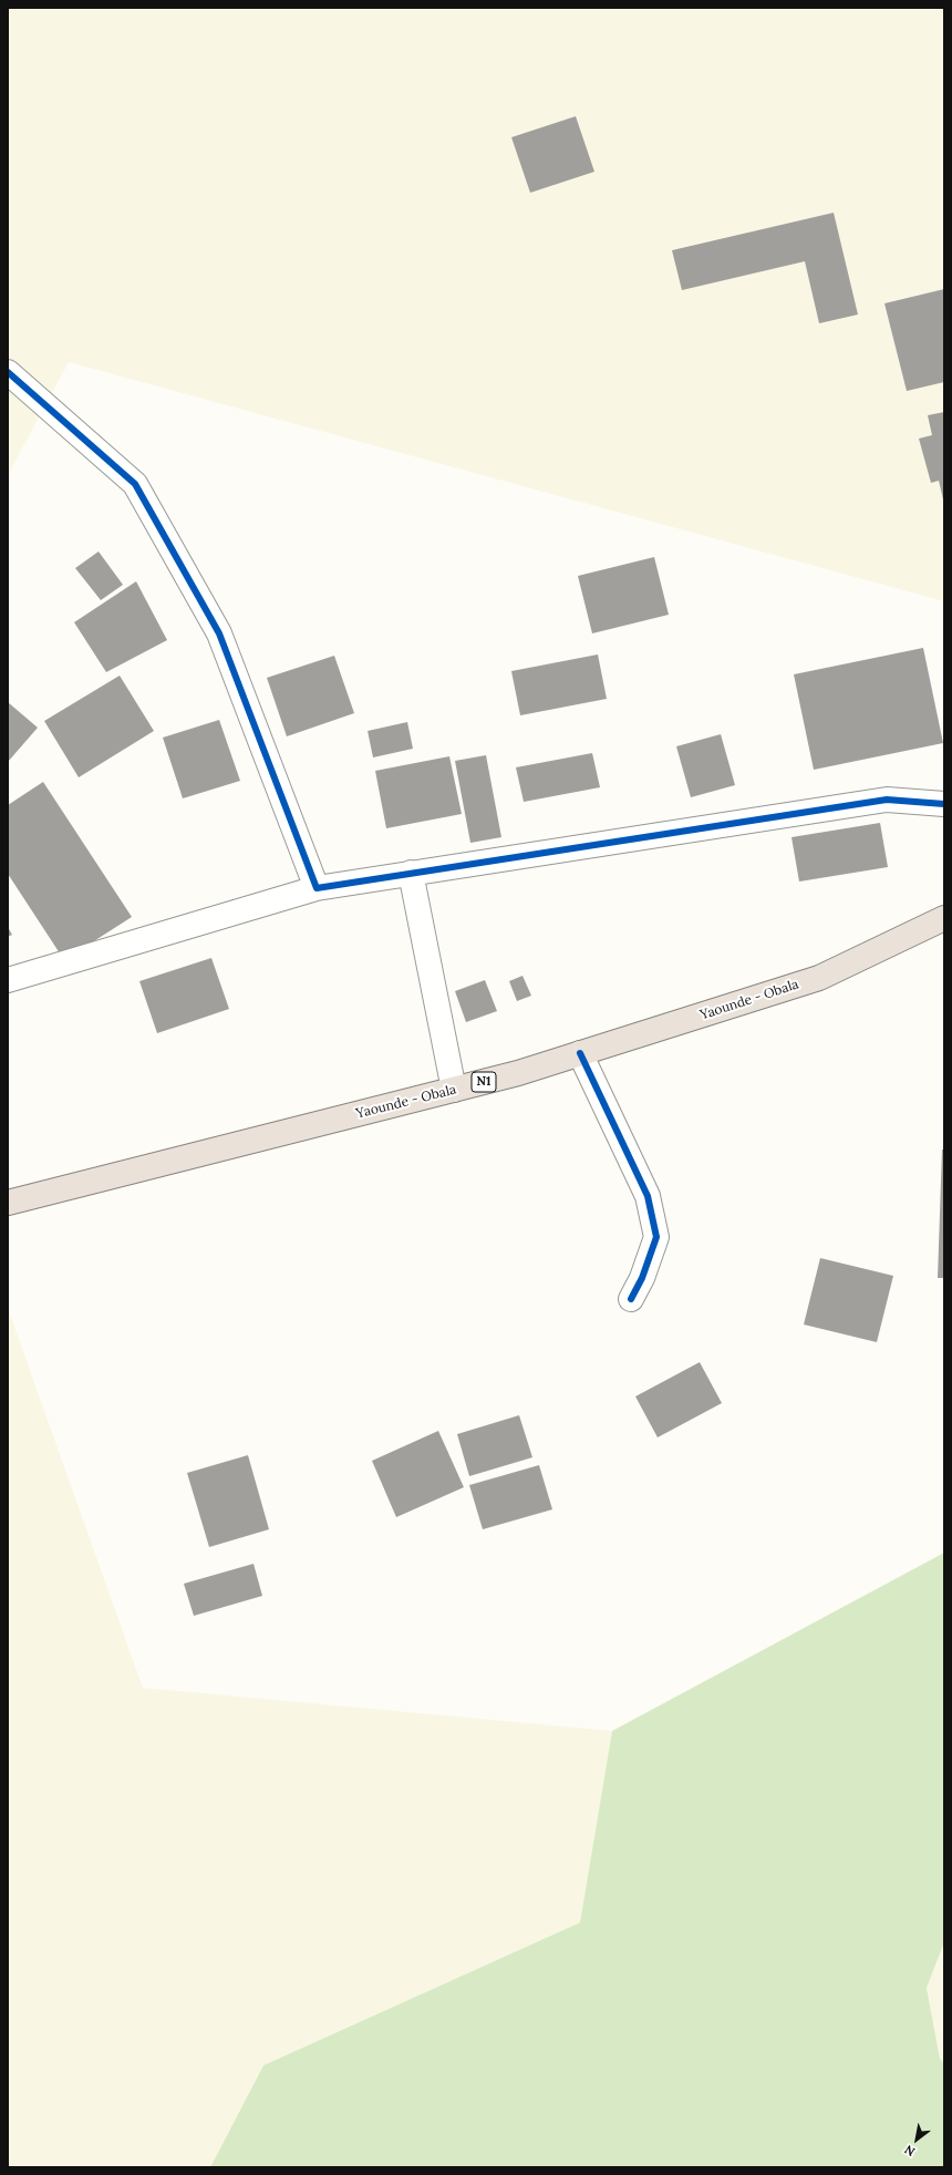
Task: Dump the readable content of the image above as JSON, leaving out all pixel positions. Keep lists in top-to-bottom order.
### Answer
{
  "streets": {
    "highway": ["Yaounde - Obala", "N1"]
  },
  "north": "bottom left"
}
